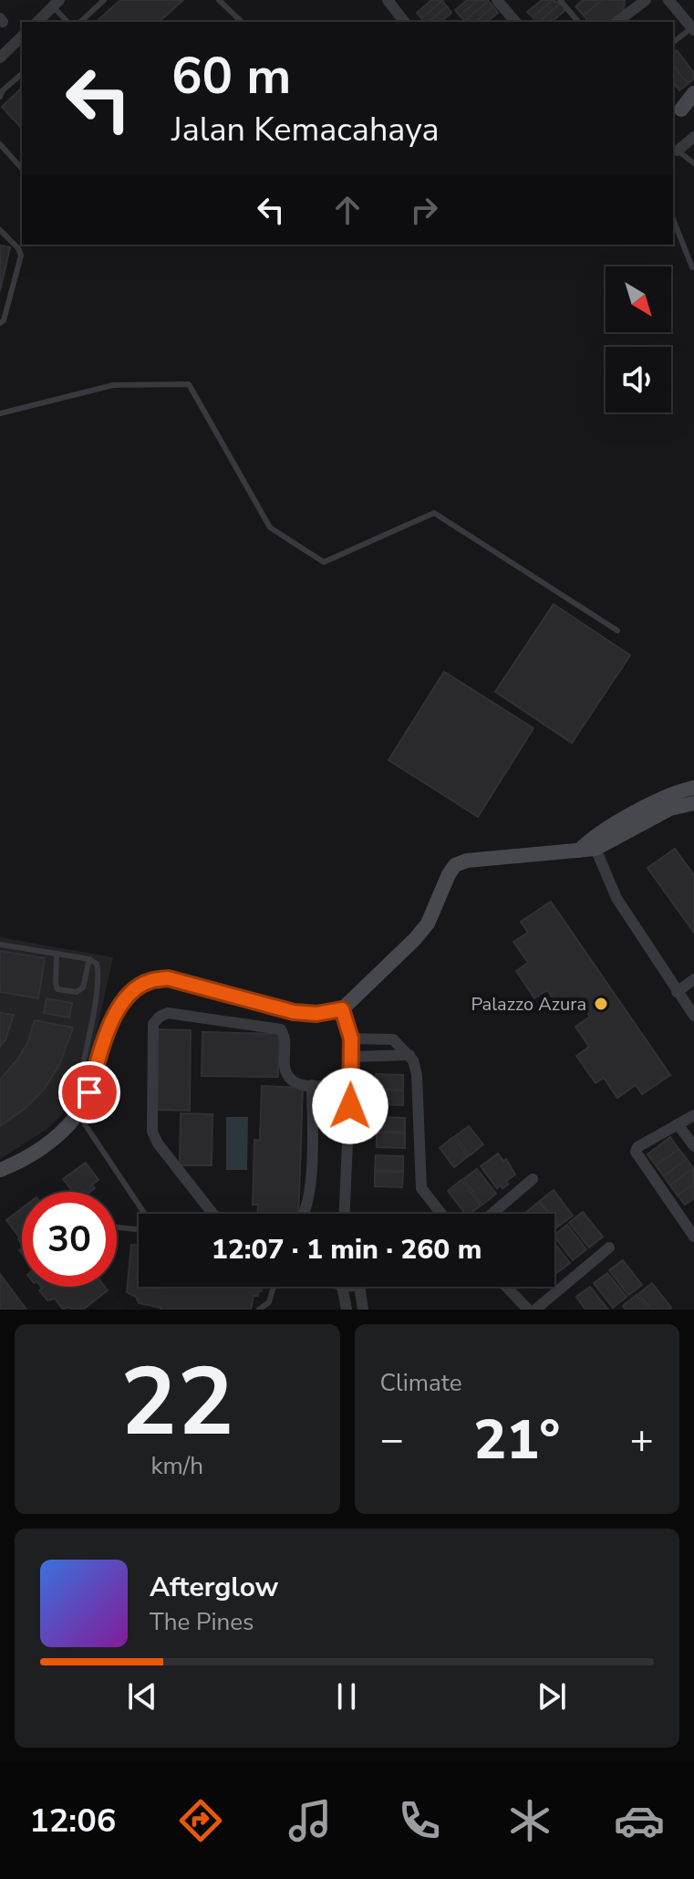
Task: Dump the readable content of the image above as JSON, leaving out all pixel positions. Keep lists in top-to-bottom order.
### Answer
{
  "places": ["Palazzo Azura"],
  "north": "bottom right",
  "page": {
    "turn": ["60 m", "Jalan Kemacahaya"],
    "limit": "30",
    "trip": "12:07 · 1 min · 260 m",
    "tile": [
      ["22", "km/h"],
      "Climate"
    ],
    "heat": ["−", "21°", "+"],
    "song": ["Afterglow", "The Pines"],
    "tabs": "12:06"
  }
}
